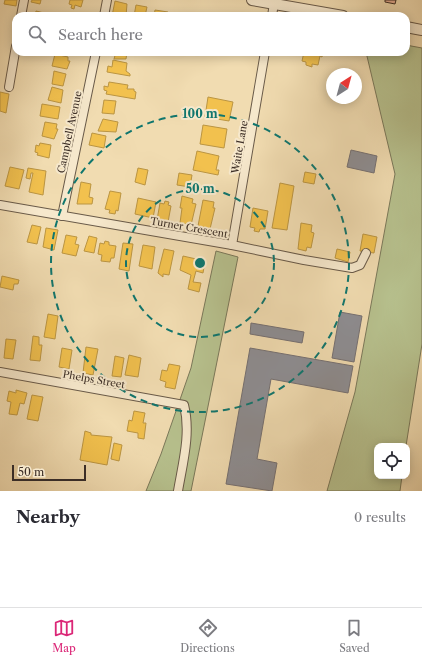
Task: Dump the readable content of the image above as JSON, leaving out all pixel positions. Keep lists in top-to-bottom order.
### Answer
{
  "streets": {
    "street": [
      "Campbell Avenue",
      "Waite Lane",
      "Turner Crescent",
      "Phelps Street"
    ]
  },
  "crossings": [
    ["Campbell Avenue", "Turner Crescent"],
    ["Waite Lane", "Turner Crescent"]
  ],
  "scale_bar": "50 m",
  "north": "top right",
  "page": {
    "search": "Search here",
    "scale": "50 m",
    "heading": ["Nearby", "0 results"],
    "nav": ["Map", "Directions", "Saved"]
  },
  "rings": ["100 m", "50 m"]
}
